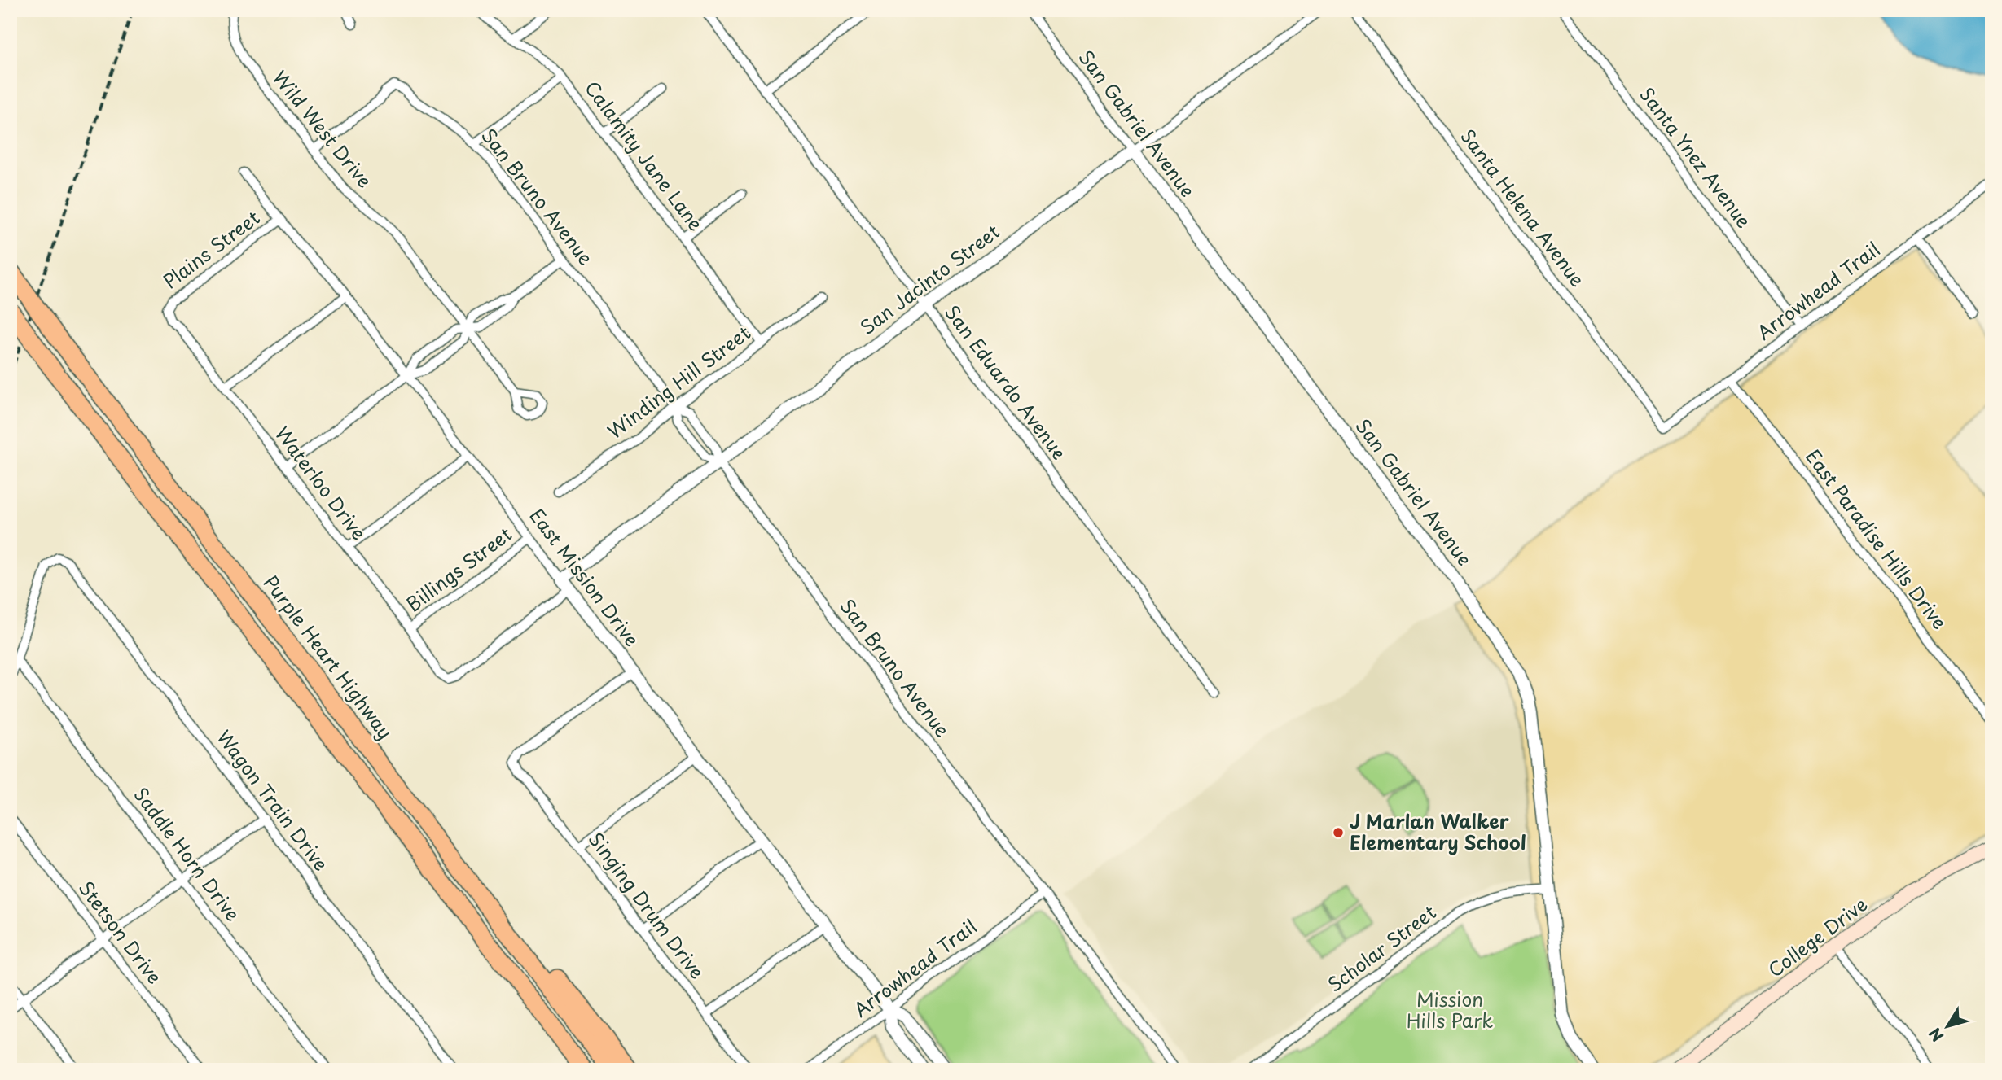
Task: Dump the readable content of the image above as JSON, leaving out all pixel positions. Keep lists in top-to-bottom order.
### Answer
{
  "streets": {
    "highway": ["Purple Heart Highway"],
    "main road": ["College Drive"],
    "street": [
      "San Gabriel Avenue",
      "Wild West Drive",
      "Calamity Jane Lane",
      "Santa Ynez Avenue",
      "San Bruno Avenue",
      "Santa Helena Avenue",
      "Plains Street",
      "San Jacinto Street",
      "Arrowhead Trail",
      "Winding Hill Street",
      "San Eduardo Avenue",
      "Waterloo Drive",
      "East Paradise Hills Drive",
      "Billings Street",
      "East Mission Drive",
      "Wagon Train Drive",
      "Saddle Horn Drive",
      "Singing Drum Drive",
      "Stetson Drive",
      "Scholar Street"
    ]
  },
  "crossings": [
    ["San Gabriel Avenue", "San Jacinto Street"],
    ["San Gabriel Avenue", "Scholar Street"],
    ["Wild West Drive", "San Bruno Avenue"],
    ["Calamity Jane Lane", "Winding Hill Street"],
    ["Santa Ynez Avenue", "Arrowhead Trail"],
    ["San Bruno Avenue", "San Jacinto Street"],
    ["San Bruno Avenue", "Arrowhead Trail"],
    ["San Bruno Avenue", "Winding Hill Street"],
    ["Santa Helena Avenue", "Arrowhead Trail"],
    ["Plains Street", "Waterloo Drive"],
    ["Plains Street", "East Mission Drive"],
    ["San Jacinto Street", "San Eduardo Avenue"],
    ["San Jacinto Street", "Waterloo Drive"],
    ["San Jacinto Street", "East Mission Drive"],
    ["Arrowhead Trail", "East Paradise Hills Drive"],
    ["Arrowhead Trail", "East Mission Drive"],
    ["Waterloo Drive", "Billings Street"],
    ["Billings Street", "East Mission Drive"],
    ["East Mission Drive", "Singing Drum Drive"],
    ["Wagon Train Drive", "Saddle Horn Drive"]
  ],
  "parks": ["Mission Hills Park"],
  "places": ["J Marlan Walker Elementary School"],
  "north": "bottom left"
}
